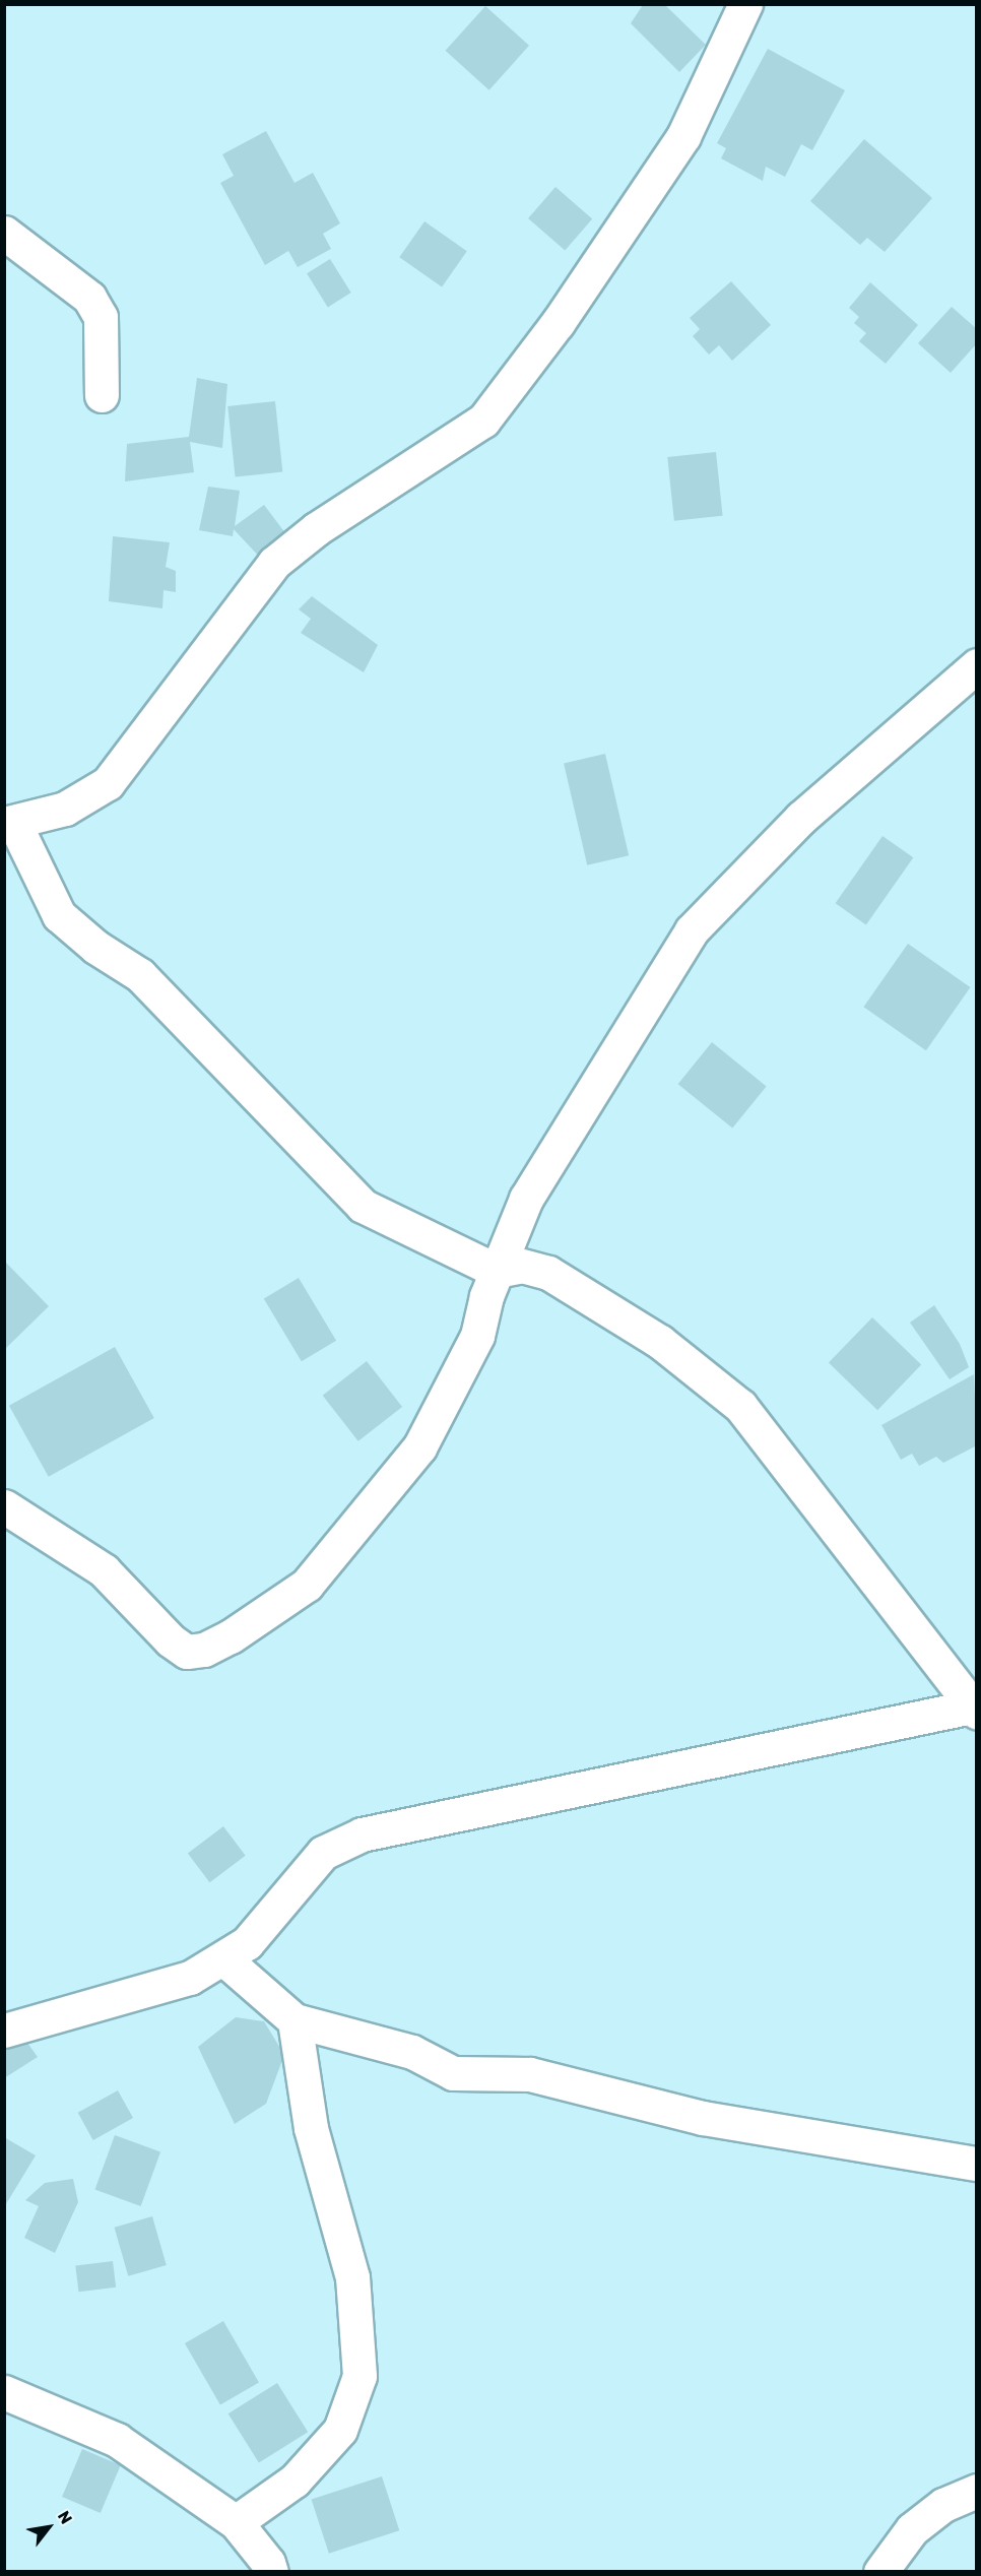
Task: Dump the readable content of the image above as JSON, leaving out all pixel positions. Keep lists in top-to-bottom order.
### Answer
{
  "north": "top right"
}
